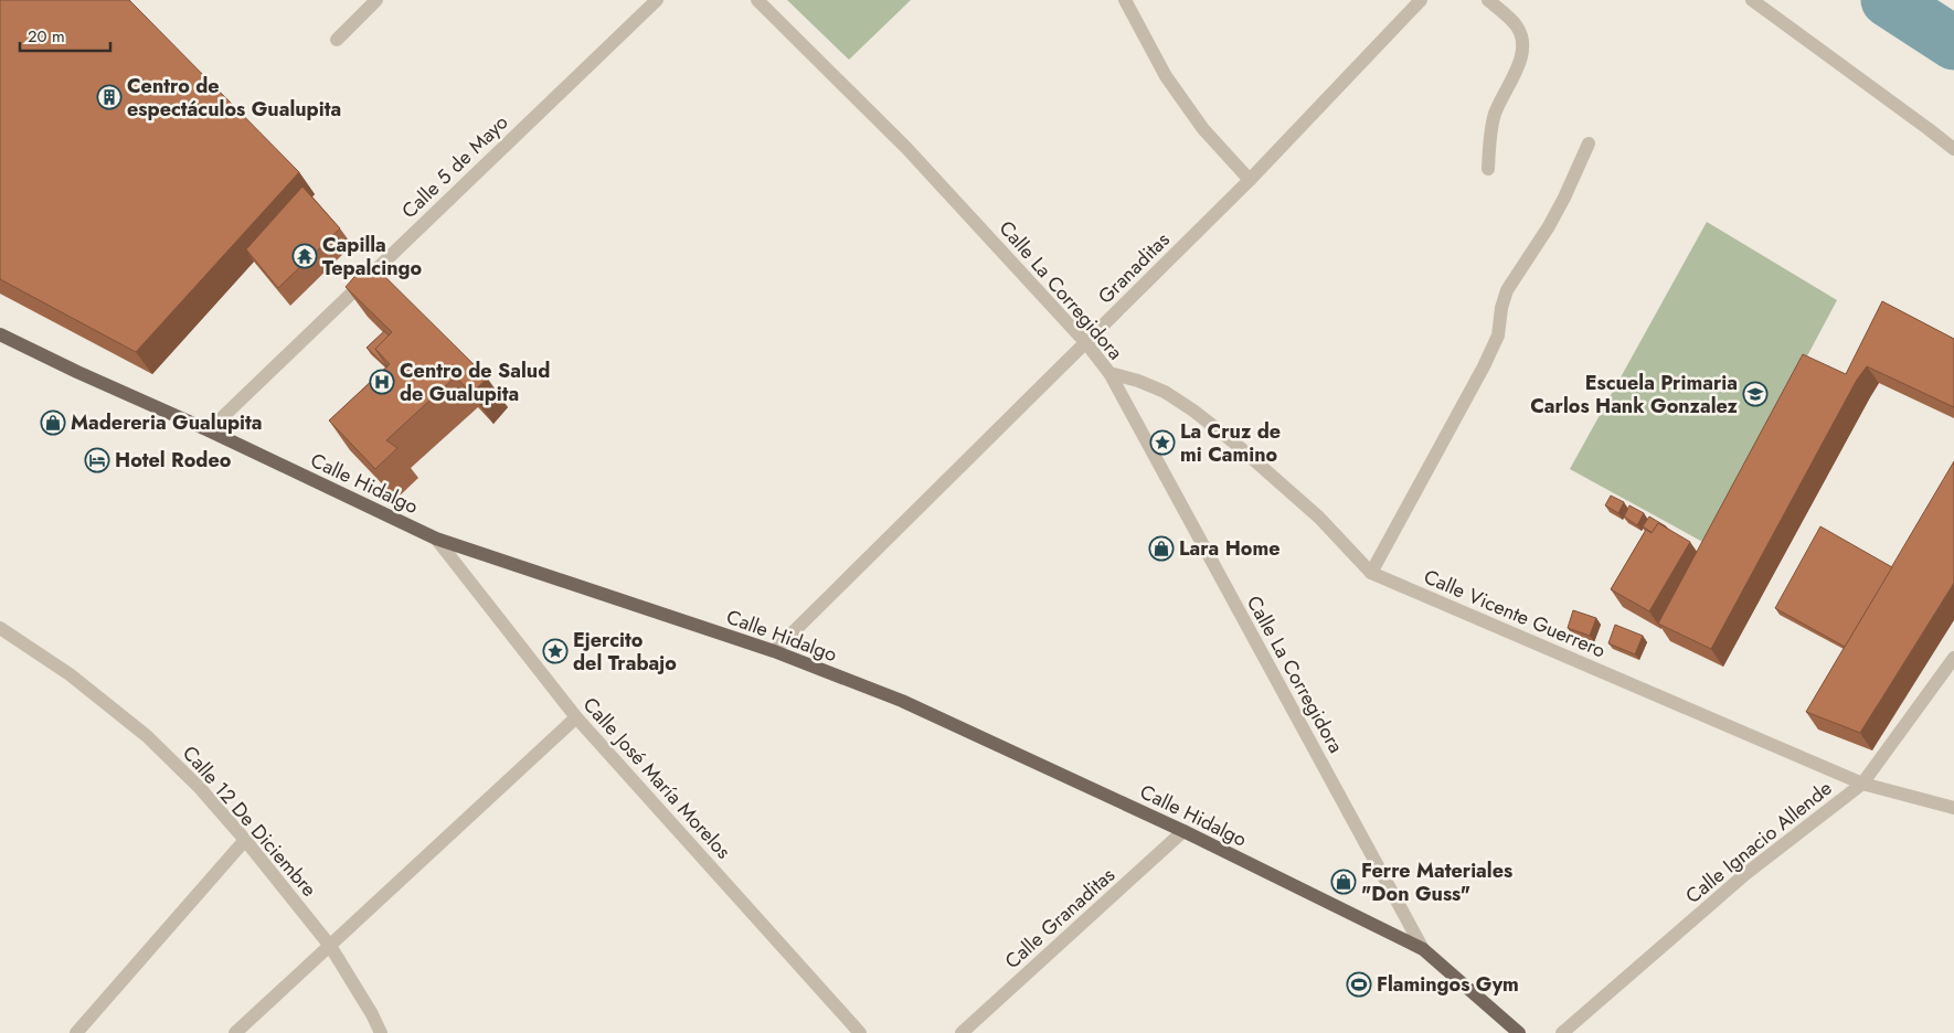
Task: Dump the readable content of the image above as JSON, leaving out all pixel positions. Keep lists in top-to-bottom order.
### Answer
{
  "streets": {
    "main road": ["Calle Hidalgo"],
    "street": [
      "Calle 5 de Mayo",
      "Granaditas",
      "Calle La Corregidora",
      "Calle Vicente Guerrero",
      "Calle José María Morelos",
      "Calle 12 De Diciembre",
      "Calle Ignacio Allende",
      "Calle Granaditas"
    ]
  },
  "crossings": [
    ["Calle 5 de Mayo", "Calle Hidalgo"],
    ["Granaditas", "Calle La Corregidora"],
    ["Granaditas", "Calle Hidalgo"],
    ["Calle La Corregidora", "Calle Hidalgo"],
    ["Calle La Corregidora", "Calle Vicente Guerrero"],
    ["Calle Hidalgo", "Calle José María Morelos"],
    ["Calle Hidalgo", "Calle Granaditas"],
    ["Calle Vicente Guerrero", "Calle Ignacio Allende"]
  ],
  "places": {
    "building": ["Centro de espectáculos Gualupita"],
    "temple": ["Capilla Tepalcingo"],
    "hospital": ["Centro de Salud de Gualupita"],
    "school or university": ["Escuela Primaria Carlos Hank Gonzalez"],
    "shop": ["Madereria Gualupita", "Lara Home", "Ferre Materiales \"Don Guss\""],
    "place": ["La Cruz de mi Camino", "Ejercito del Trabajo"],
    "hotel": ["Hotel Rodeo"],
    "sports": ["Flamingos Gym"]
  },
  "scale_bar": "20 m"
}
